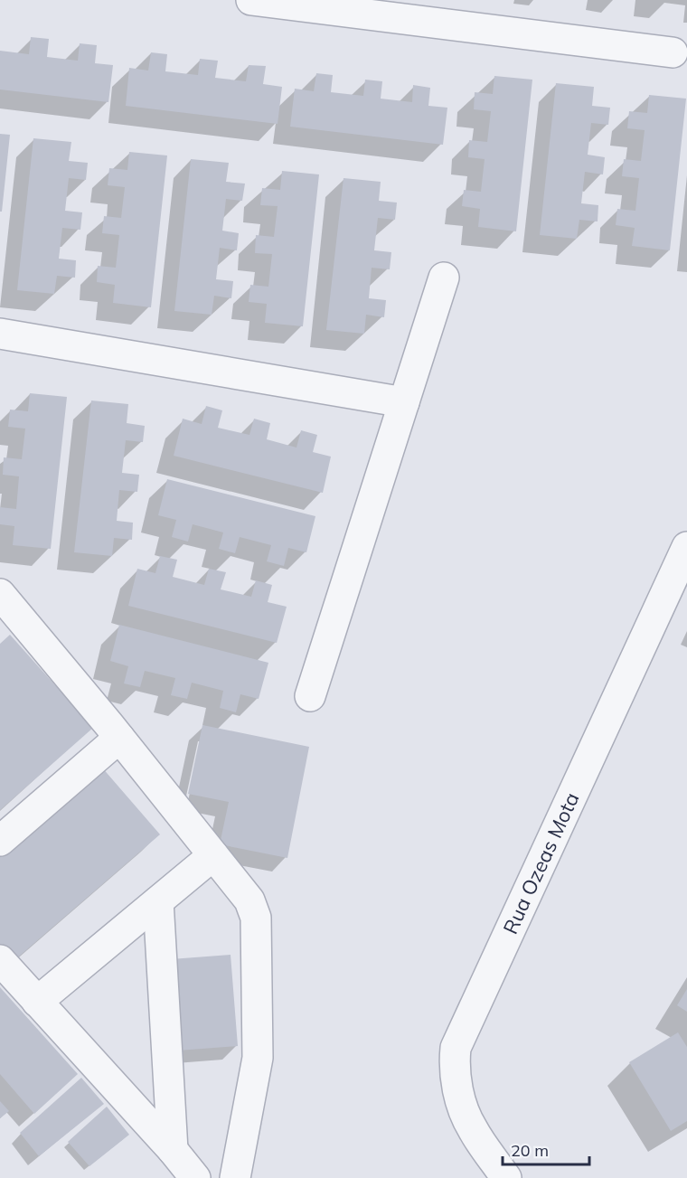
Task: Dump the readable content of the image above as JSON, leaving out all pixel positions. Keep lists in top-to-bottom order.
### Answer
{
  "streets": {
    "street": ["Rua Ozeas Mota"]
  },
  "scale_bar": "20 m"
}
